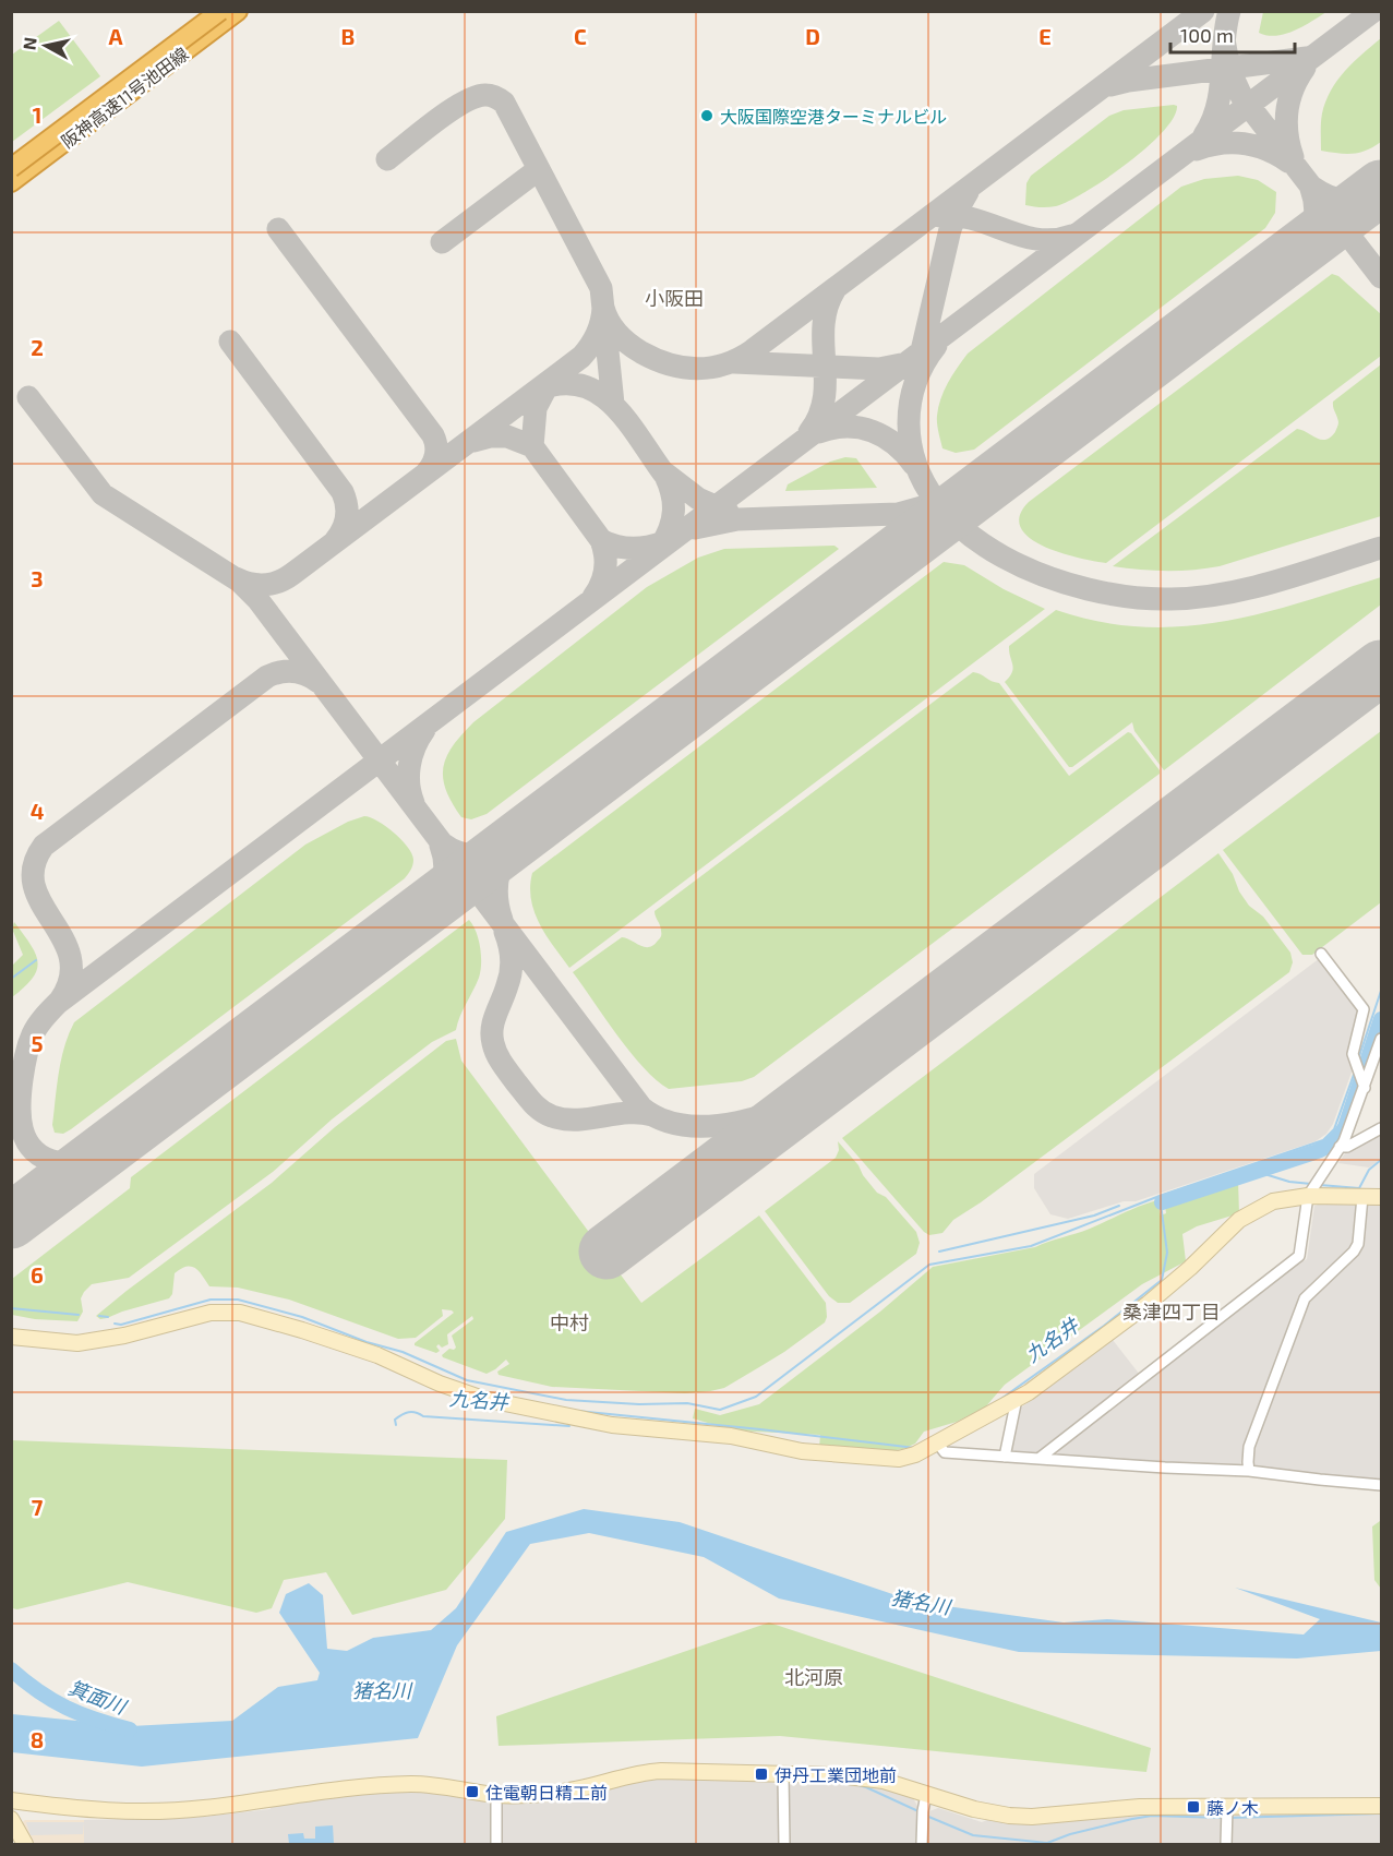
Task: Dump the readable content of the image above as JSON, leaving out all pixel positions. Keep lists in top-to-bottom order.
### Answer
{
  "streets": {
    "highway": ["阪神高速11号池田線"]
  },
  "districts": [
    "小阪田",
    "桑津四丁目",
    "中村",
    "北河原"
  ],
  "water": ["九名井", "猪名川", "箕面川"],
  "places": {
    "other": ["大阪国際空港ターミナルビル"],
    "transit": ["伊丹工業団地前", "住電朝日精工前", "藤ノ木"]
  },
  "scale_bar": "100 m",
  "north": "left",
  "grid": {
    "columns": [
      "A",
      "B",
      "C",
      "D",
      "E"
    ],
    "rows": [
      "1",
      "2",
      "3",
      "4",
      "5",
      "6",
      "7",
      "8"
    ]
  }
}
